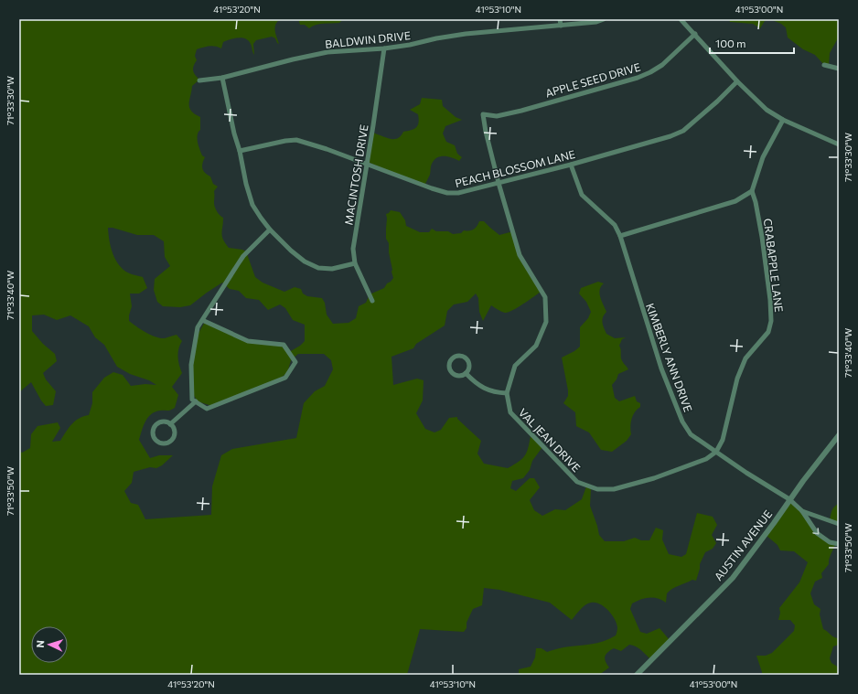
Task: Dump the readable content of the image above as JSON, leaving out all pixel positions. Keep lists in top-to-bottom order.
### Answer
{
  "streets": {
    "street": [
      "BALDWIN DRIVE",
      "APPLE SEED DRIVE",
      "PEACH BLOSSOM LANE",
      "MACINTOSH DRIVE",
      "CRABAPPLE LANE",
      "KIMBERLY ANN DRIVE",
      "VAL JEAN DRIVE",
      "AUSTIN AVENUE"
    ]
  },
  "crossings": [
    ["BALDWIN DRIVE", "MACINTOSH DRIVE"],
    ["APPLE SEED DRIVE", "VAL JEAN DRIVE"],
    ["PEACH BLOSSOM LANE", "MACINTOSH DRIVE"],
    ["PEACH BLOSSOM LANE", "KIMBERLY ANN DRIVE"],
    ["PEACH BLOSSOM LANE", "VAL JEAN DRIVE"],
    ["CRABAPPLE LANE", "KIMBERLY ANN DRIVE"],
    ["CRABAPPLE LANE", "VAL JEAN DRIVE"],
    ["KIMBERLY ANN DRIVE", "VAL JEAN DRIVE"],
    ["KIMBERLY ANN DRIVE", "AUSTIN AVENUE"]
  ],
  "scale_bar": "100 m",
  "north": "left",
  "coordinates": [
    "41°53'20\"N",
    "41°53'10\"N",
    "41°53'00\"N",
    "71°33'30\"W",
    "71°33'40\"W",
    "71°33'50\"W"
  ]
}
